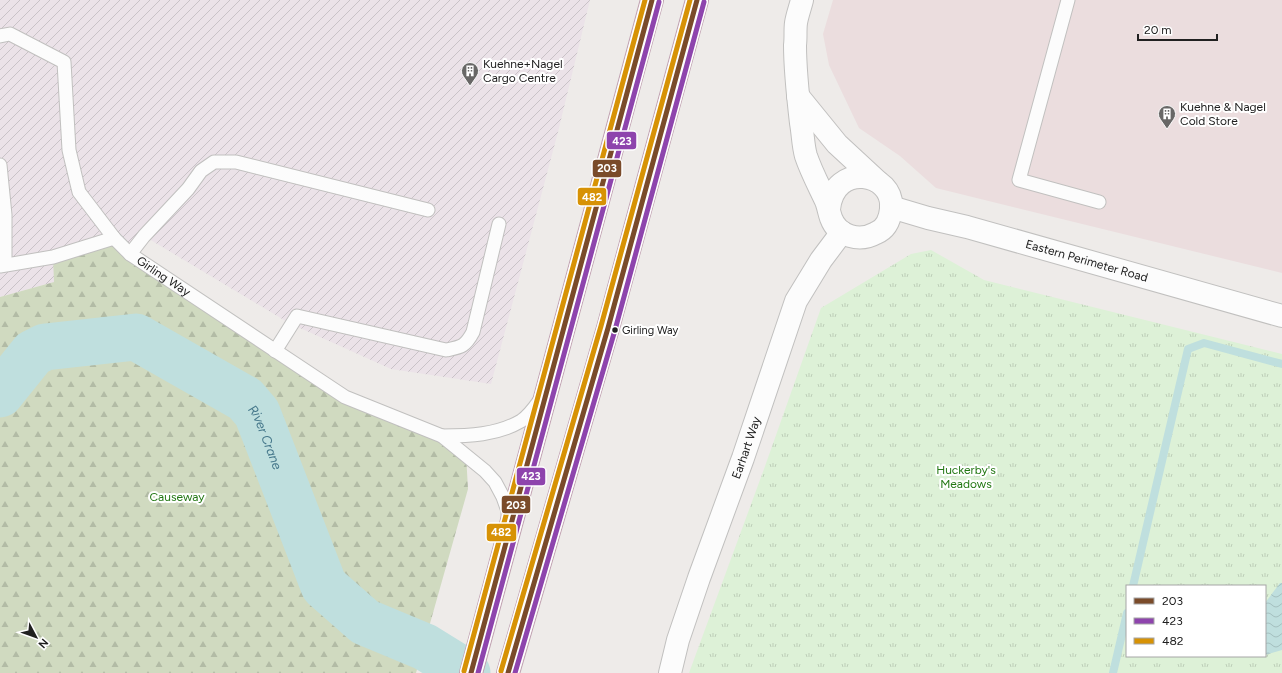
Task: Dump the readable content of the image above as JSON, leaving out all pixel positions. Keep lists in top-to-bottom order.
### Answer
{
  "streets": {
    "street": ["Eastern Perimeter Road", "Earhart Way"],
    "lane": ["Girling Way"]
  },
  "crossings": [
    ["Eastern Perimeter Road", "Earhart Way"]
  ],
  "water": ["River Crane"],
  "parks": ["Huckerby's Meadows", "Causeway"],
  "places": {
    "building": ["Kuehne+Nagel Cargo Centre", "Kuehne & Nagel Cold Store"],
    "other": ["Girling Way"]
  },
  "lines": ["transit line 203", "transit line 482", "transit line 423"],
  "legend": ["203", "423", "482"],
  "scale_bar": "20 m",
  "north": "bottom right"
}
